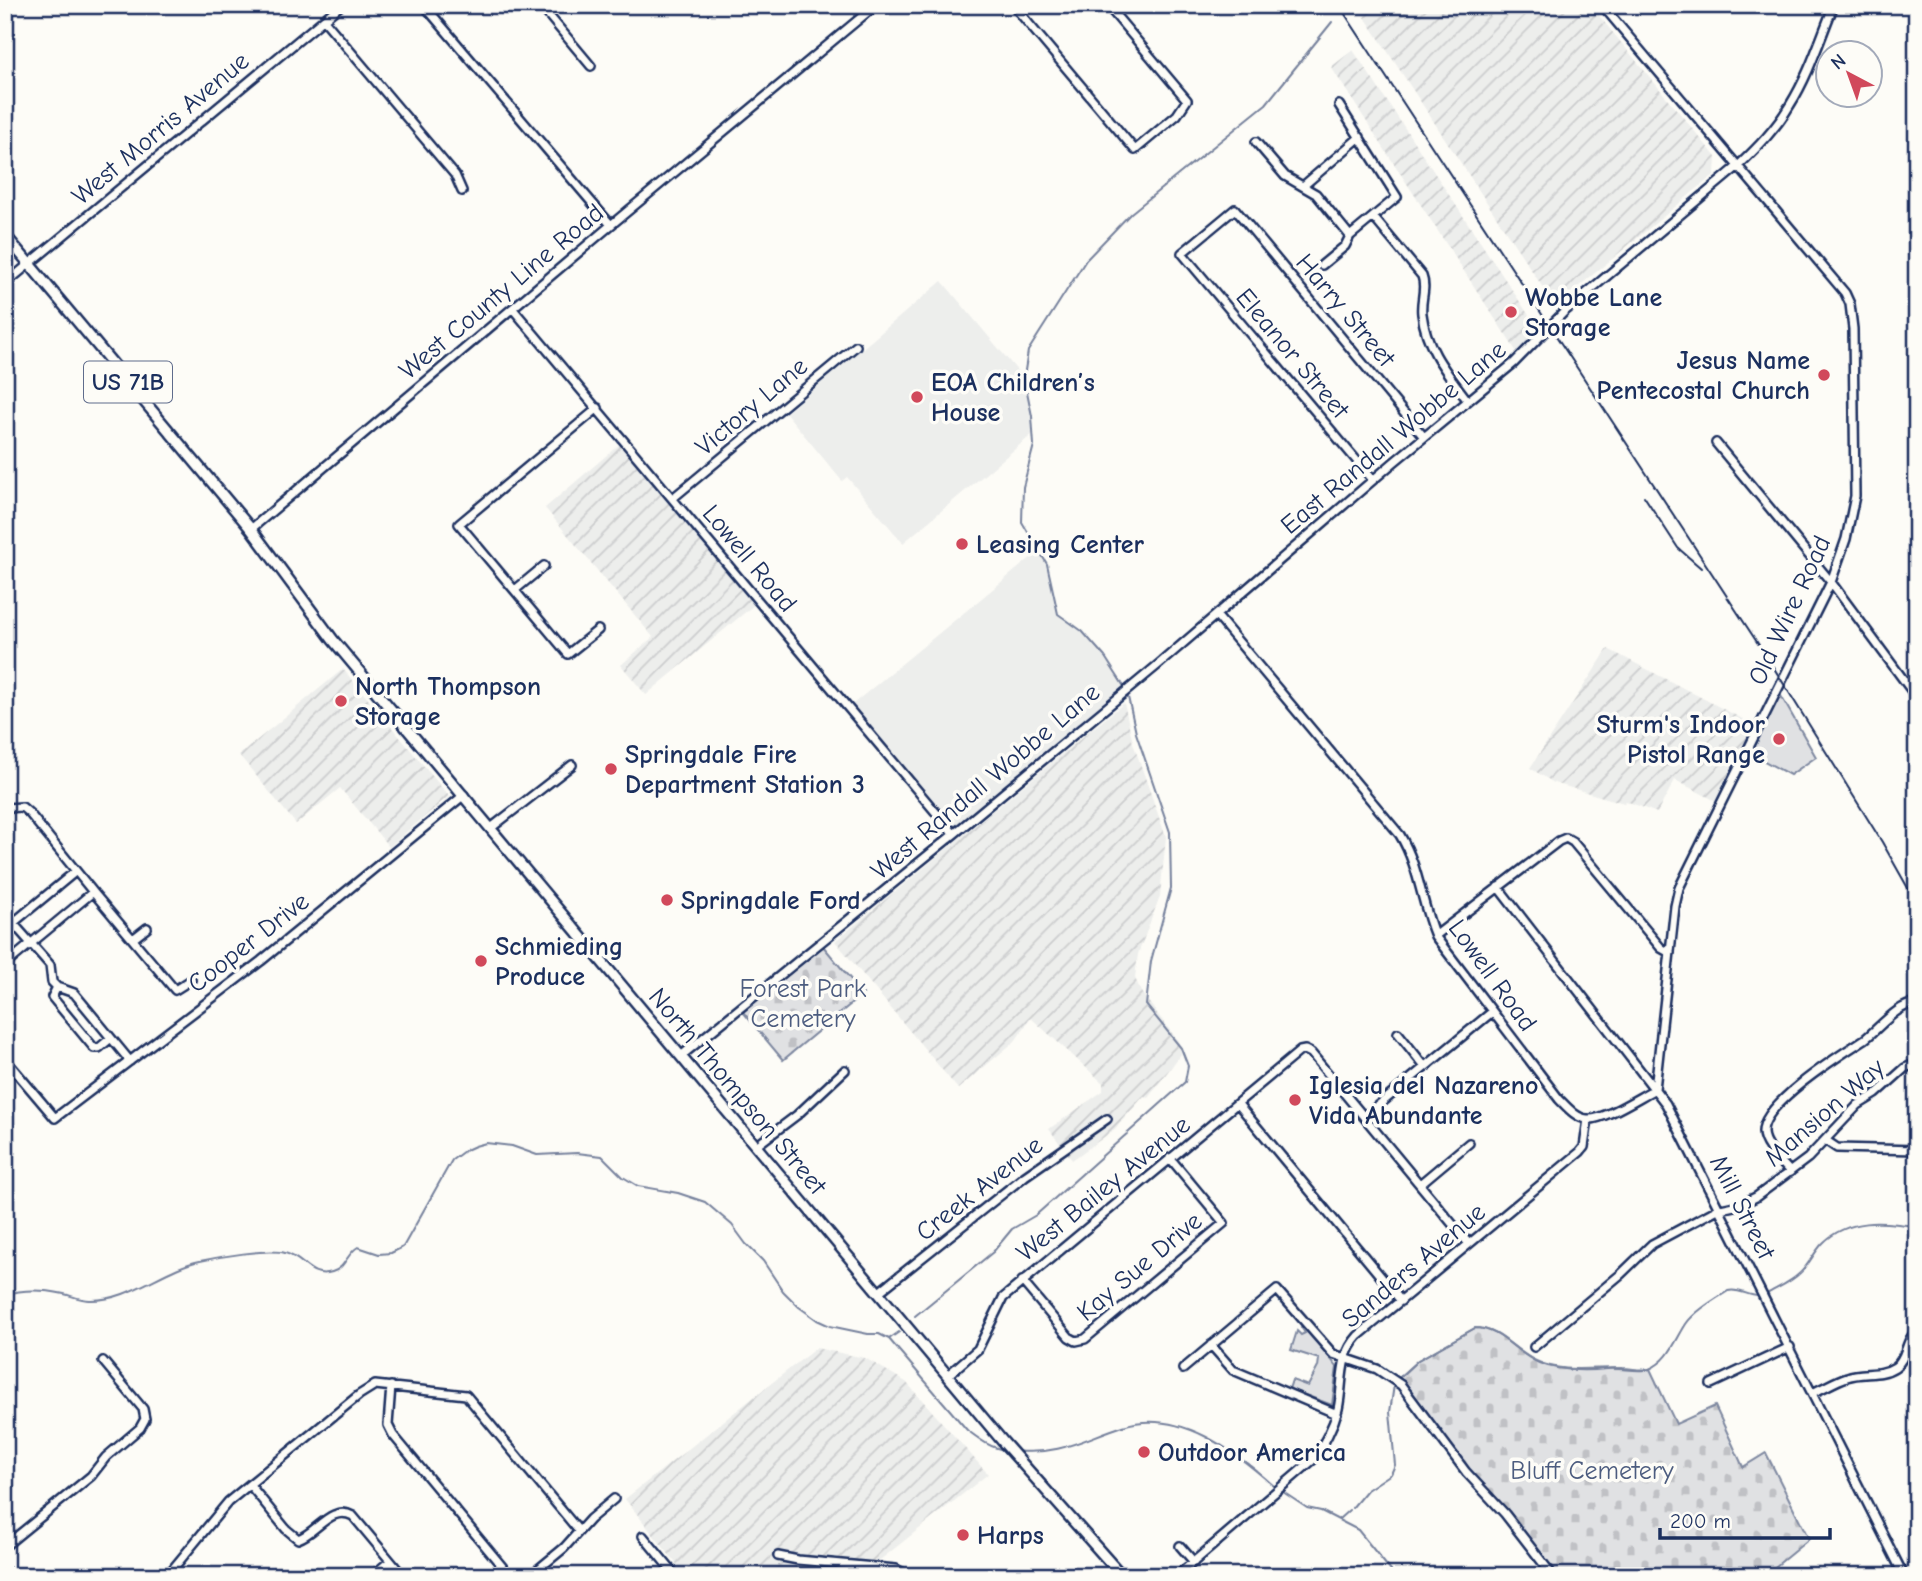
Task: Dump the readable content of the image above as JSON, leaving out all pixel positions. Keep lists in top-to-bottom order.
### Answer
{
  "streets": {
    "main road": ["US 71B", "North Thompson Street"],
    "street": [
      "West Morris Avenue",
      "West County Line Road",
      "Harry Street",
      "Eleanor Street",
      "Victory Lane",
      "East Randall Wobbe Lane",
      "Lowell Road",
      "Old Wire Road",
      "West Randall Wobbe Lane",
      "Cooper Drive",
      "Mansion Way",
      "Creek Avenue",
      "West Bailey Avenue",
      "Mill Street",
      "Sanders Avenue",
      "Kay Sue Drive"
    ]
  },
  "crossings": [
    ["West Morris Avenue", "US 71B"],
    ["West County Line Road", "US 71B"],
    ["West County Line Road", "Lowell Road"],
    ["West County Line Road", "North Thompson Street"],
    ["Harry Street", "Eleanor Street"],
    ["Harry Street", "East Randall Wobbe Lane"],
    ["Eleanor Street", "East Randall Wobbe Lane"],
    ["US 71B", "North Thompson Street"],
    ["Victory Lane", "Lowell Road"],
    ["East Randall Wobbe Lane", "Lowell Road"],
    ["East Randall Wobbe Lane", "Old Wire Road"],
    ["East Randall Wobbe Lane", "West Randall Wobbe Lane"],
    ["Lowell Road", "West Randall Wobbe Lane"],
    ["Lowell Road", "Sanders Avenue"],
    ["Old Wire Road", "Mill Street"],
    ["West Randall Wobbe Lane", "North Thompson Street"],
    ["Cooper Drive", "North Thompson Street"],
    ["North Thompson Street", "Creek Avenue"],
    ["North Thompson Street", "West Bailey Avenue"],
    ["Mansion Way", "Mill Street"],
    ["West Bailey Avenue", "Kay Sue Drive"]
  ],
  "parks": ["Forest Park Cemetery", "Bluff Cemetery"],
  "places": [
    "Wobbe Lane Storage",
    "Jesus Name Pentecostal Church",
    "EOA Children’s House",
    "Leasing Center",
    "North Thompson Storage",
    "Sturm's Indoor Pistol Range",
    "Springdale Fire Department Station 3",
    "Springdale Ford",
    "Schmieding Produce",
    "Iglesia del Nazareno Vida Abundante",
    "Outdoor America",
    "Harps"
  ],
  "scale_bar": "200 m",
  "north": "top left"
}
